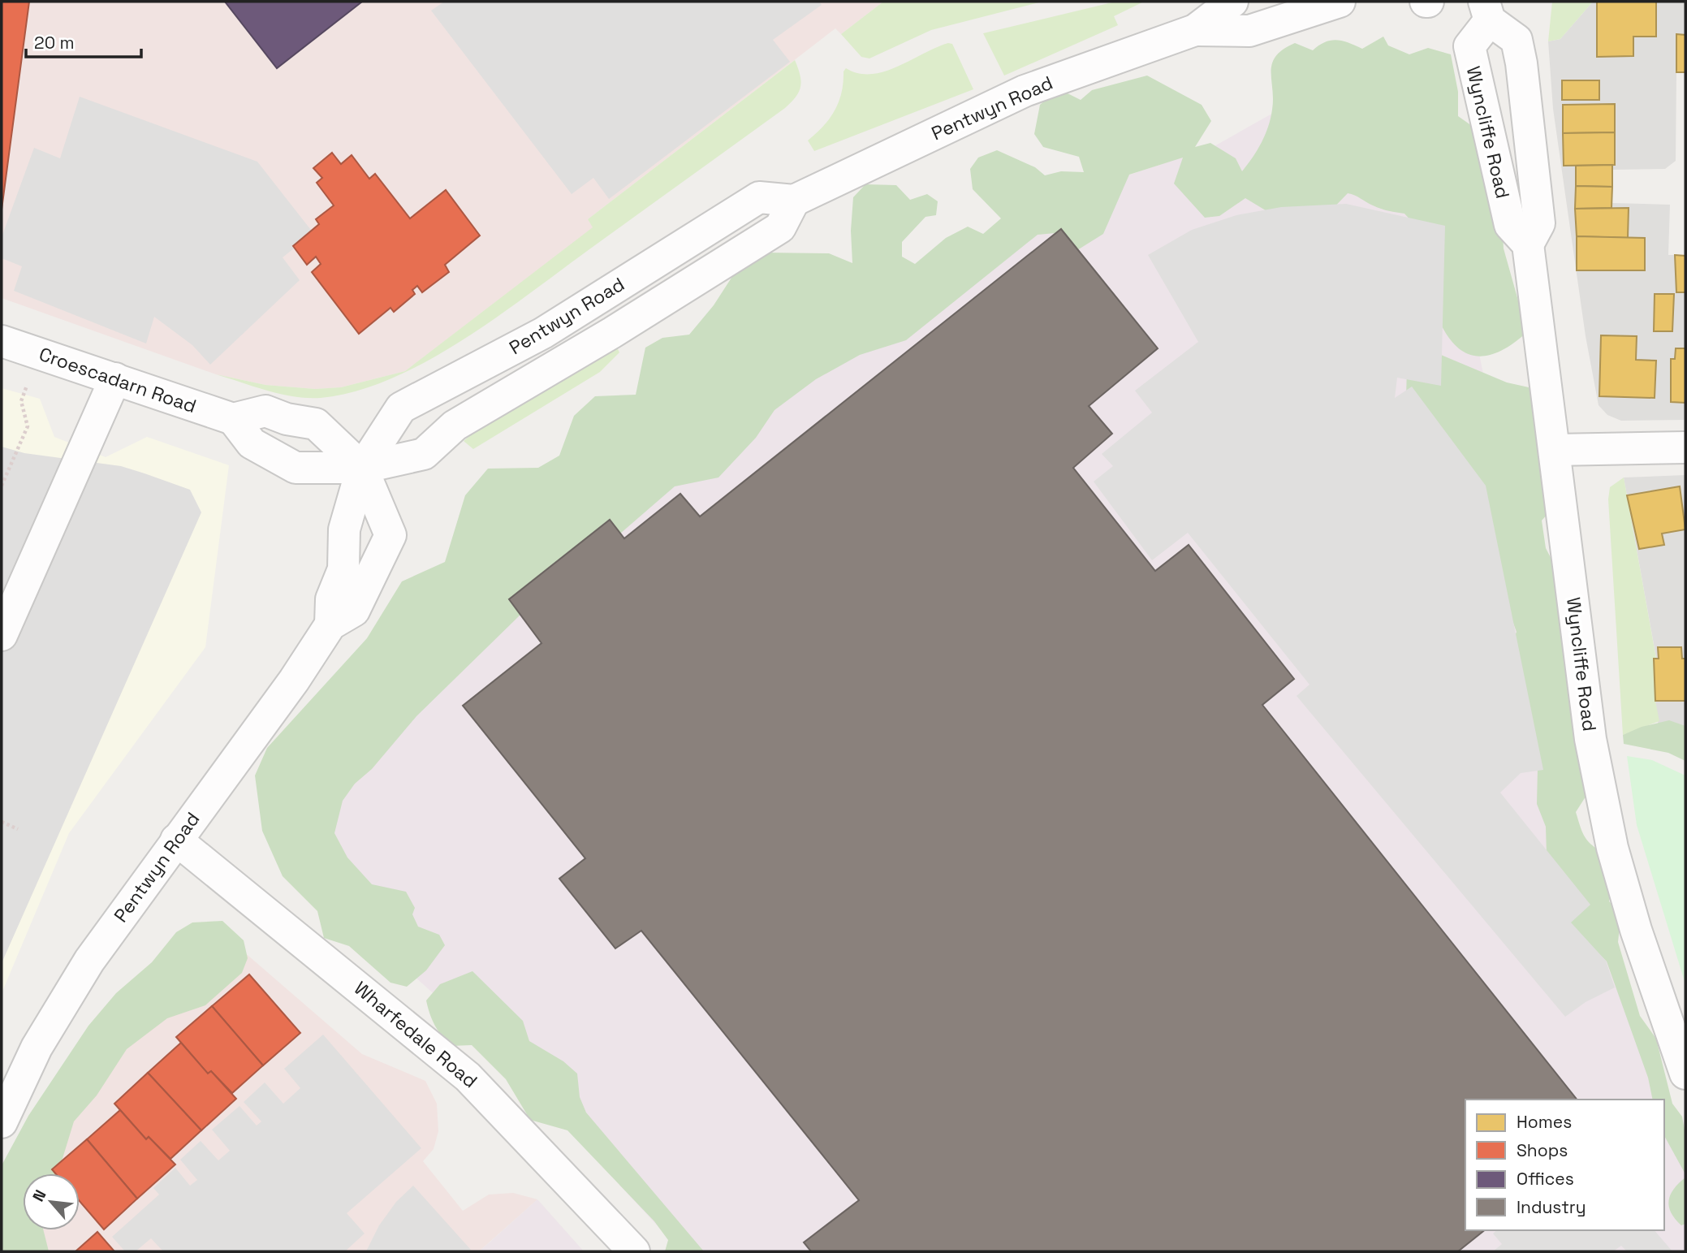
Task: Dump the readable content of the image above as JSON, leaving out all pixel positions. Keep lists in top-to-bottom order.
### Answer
{
  "streets": {
    "street": [
      "Pentwyn Road",
      "Wyncliffe Road",
      "Croescadarn Road",
      "Wharfedale Road"
    ]
  },
  "crossings": [
    ["Pentwyn Road", "Wharfedale Road"]
  ],
  "legend": [
    "Homes",
    "Shops",
    "Offices",
    "Industry"
  ],
  "scale_bar": "20 m",
  "north": "top left"
}
